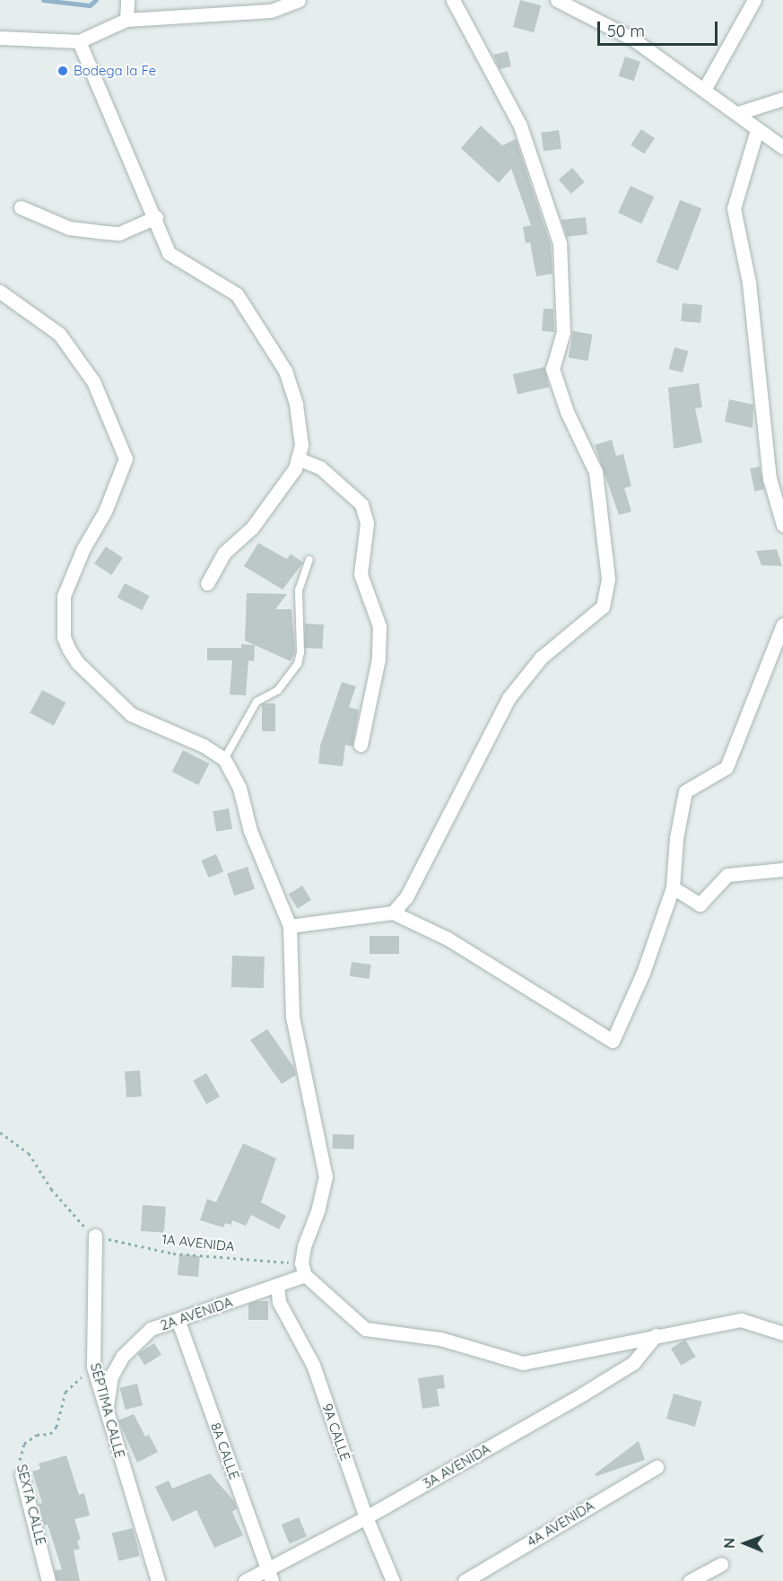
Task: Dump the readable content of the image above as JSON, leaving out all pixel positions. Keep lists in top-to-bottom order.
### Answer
{
  "streets": {
    "street": [
      "2A AVENIDA",
      "SÉPTIMA CALLE",
      "9A CALLE",
      "8A CALLE",
      "3A AVENIDA",
      "SEXTA CALLE",
      "4A AVENIDA"
    ],
    "path": ["1A AVENIDA"]
  },
  "crossings": [
    ["1A AVENIDA", "2A AVENIDA"],
    ["1A AVENIDA", "SÉPTIMA CALLE"],
    ["2A AVENIDA", "SÉPTIMA CALLE"],
    ["2A AVENIDA", "9A CALLE"],
    ["2A AVENIDA", "8A CALLE"],
    ["SÉPTIMA CALLE", "SEXTA CALLE"],
    ["9A CALLE", "3A AVENIDA"],
    ["8A CALLE", "3A AVENIDA"]
  ],
  "places": ["Bodega la Fe"],
  "scale_bar": "50 m",
  "north": "left"
}
